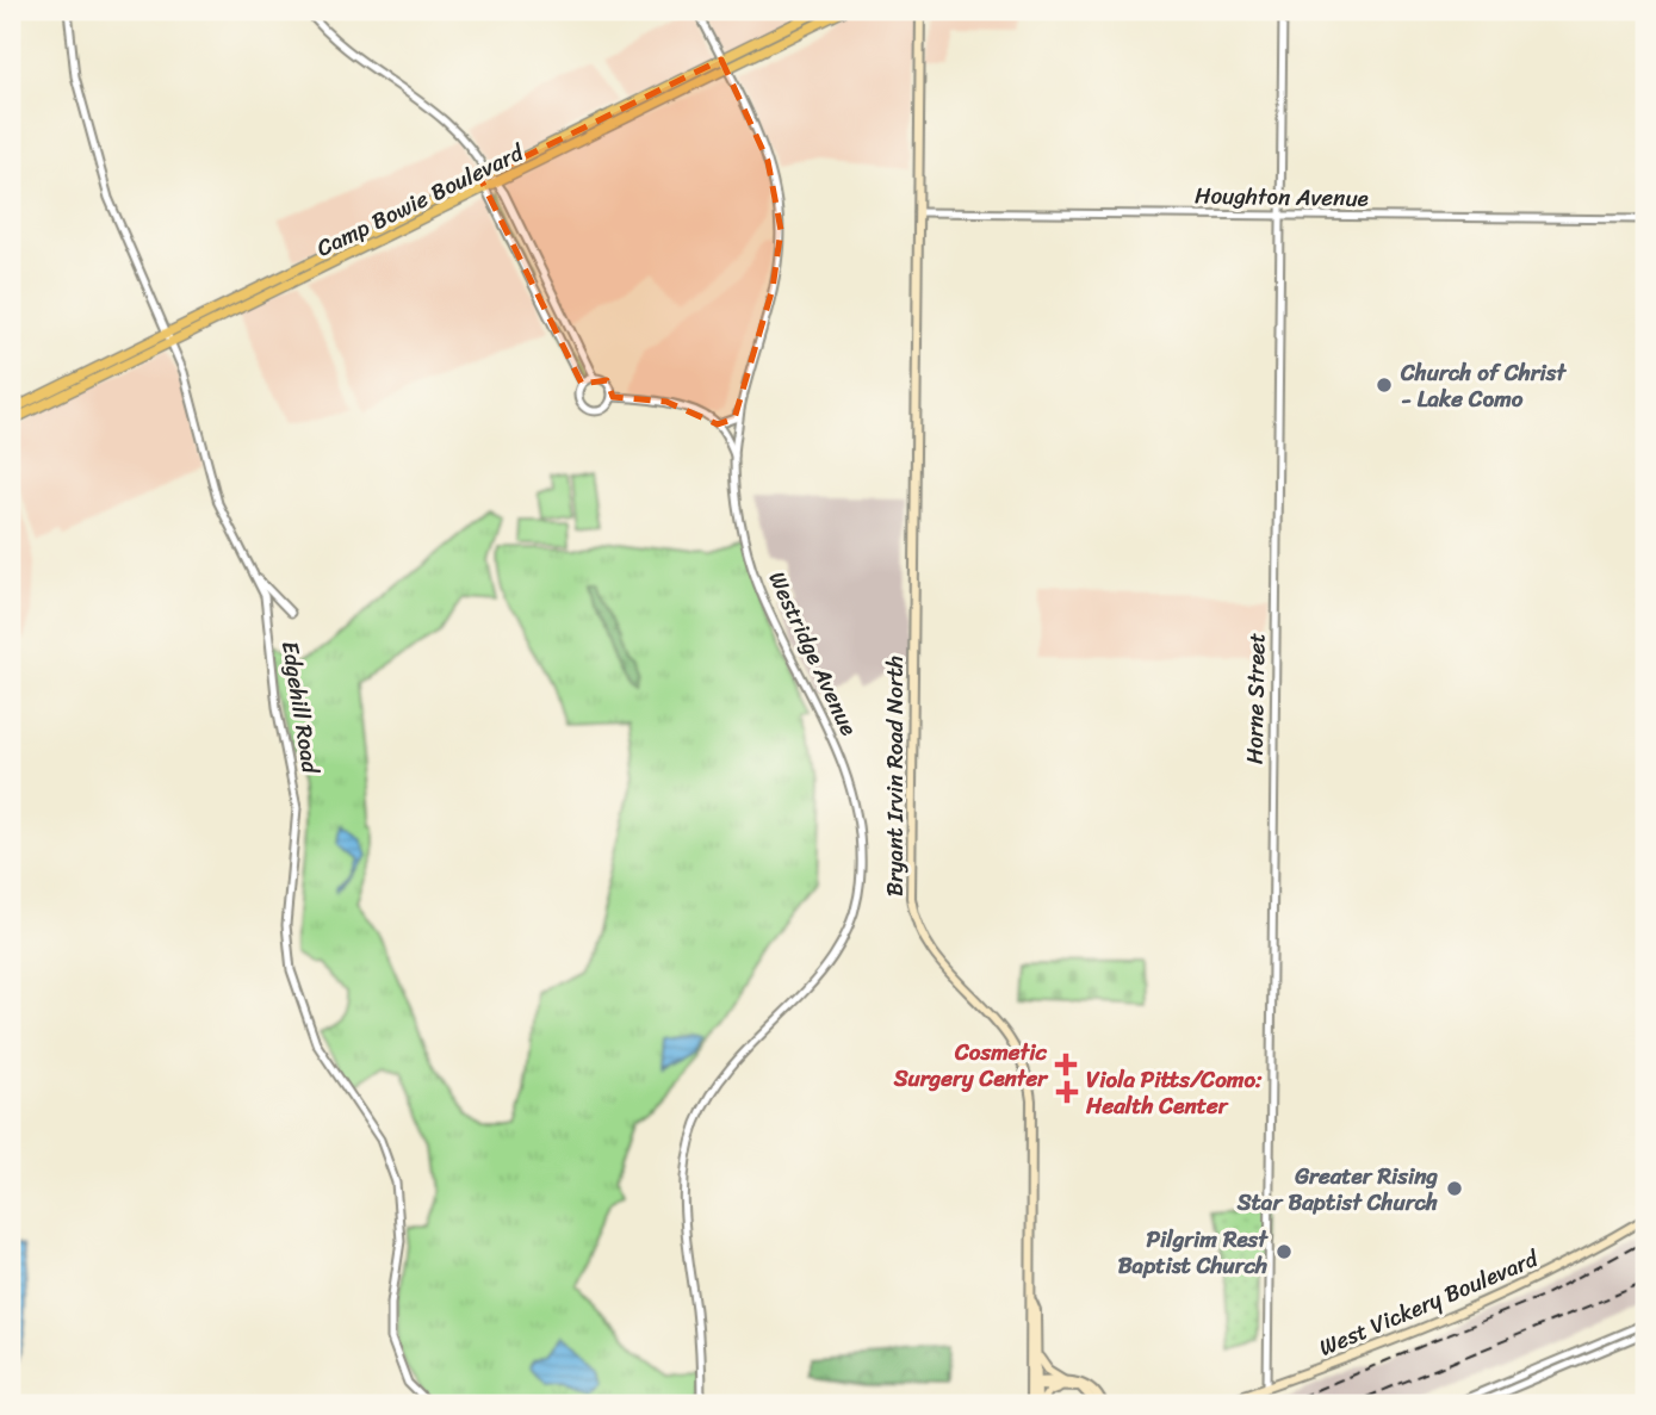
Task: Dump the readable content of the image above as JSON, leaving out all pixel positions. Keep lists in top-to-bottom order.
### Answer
{
  "streets": {
    "main road": ["Camp Bowie Boulevard", "Bryant Irvin Road North", "West Vickery Boulevard"],
    "street": [
      "Houghton Avenue",
      "Westridge Avenue",
      "Horne Street",
      "Edgehill Road"
    ]
  },
  "crossings": [
    ["Houghton Avenue", "Horne Street"],
    ["Houghton Avenue", "Bryant Irvin Road North"],
    ["Camp Bowie Boulevard", "Westridge Avenue"],
    ["Camp Bowie Boulevard", "Edgehill Road"],
    ["Horne Street", "West Vickery Boulevard"]
  ],
  "places": {
    "other": ["Church of Christ - Lake Como", "Greater Rising Star Baptist Church", "Pilgrim Rest Baptist Church"],
    "health": ["Cosmetic Surgery Center", "Viola Pitts/Como: Health Center"]
  }
}
